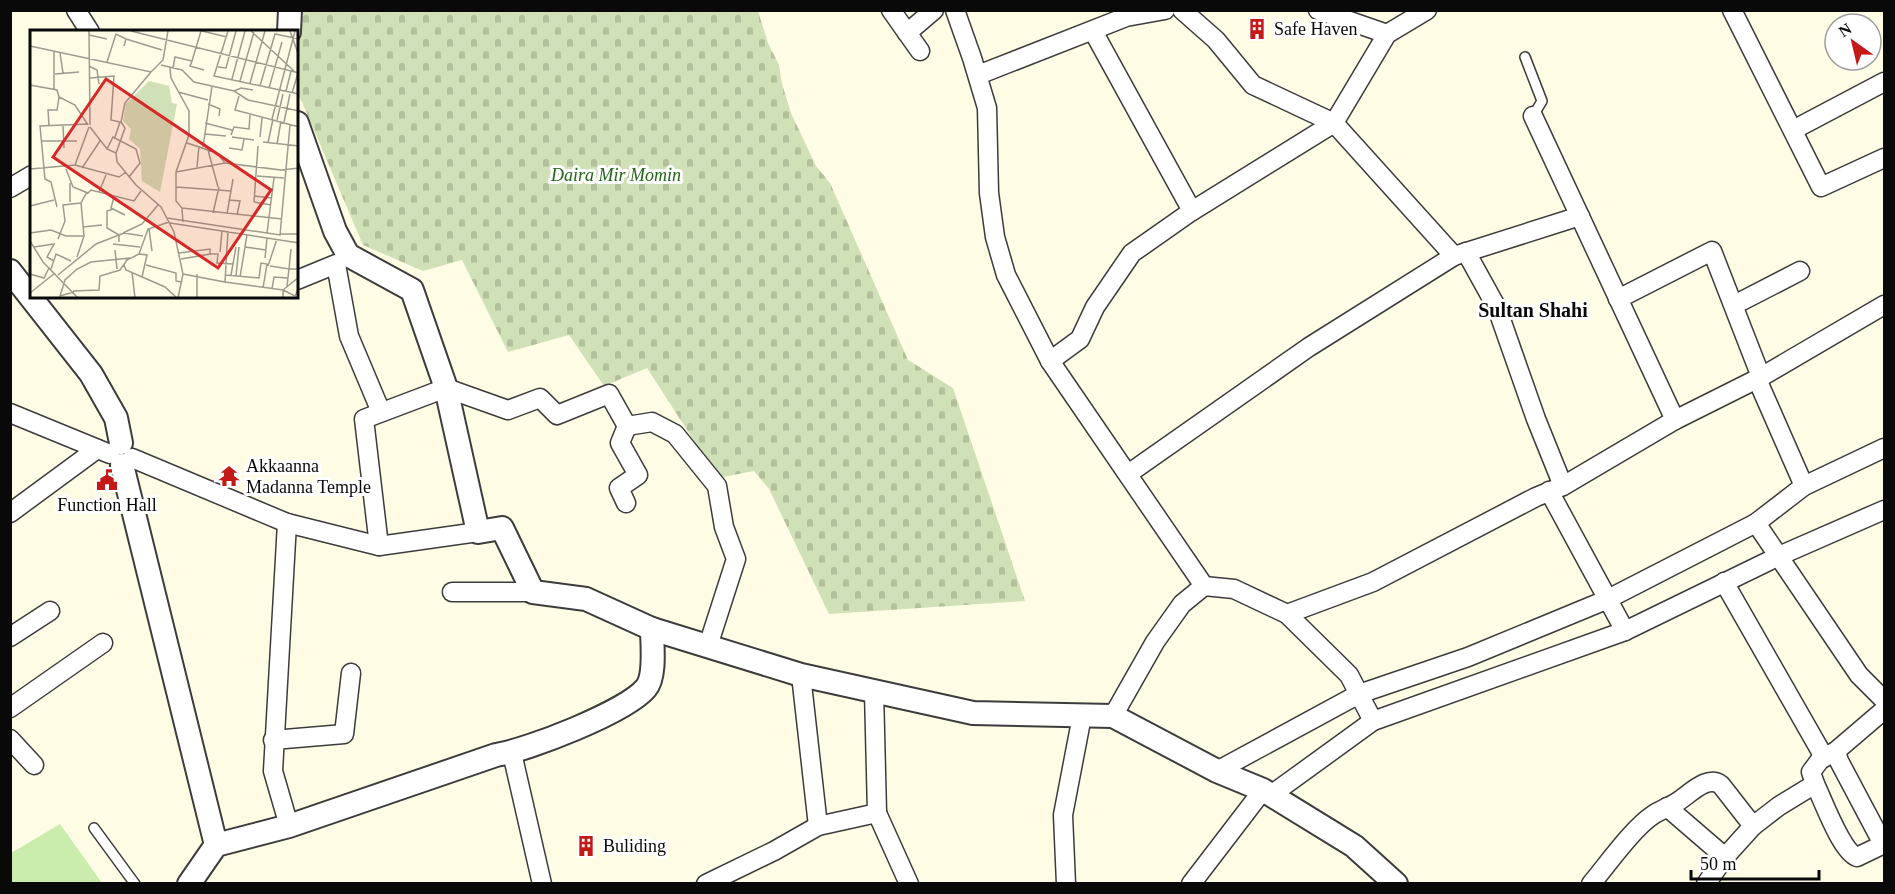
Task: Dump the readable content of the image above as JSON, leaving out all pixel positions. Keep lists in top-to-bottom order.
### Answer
{
  "districts": ["Sultan Shahi"],
  "parks": ["Daira Mir Momin"],
  "places": {
    "building": ["Safe Haven", "Buliding"],
    "temple": ["Akkaanna Madanna Temple"],
    "public building": ["Function Hall"]
  },
  "scale_bar": "50 m",
  "north": "top left"
}
